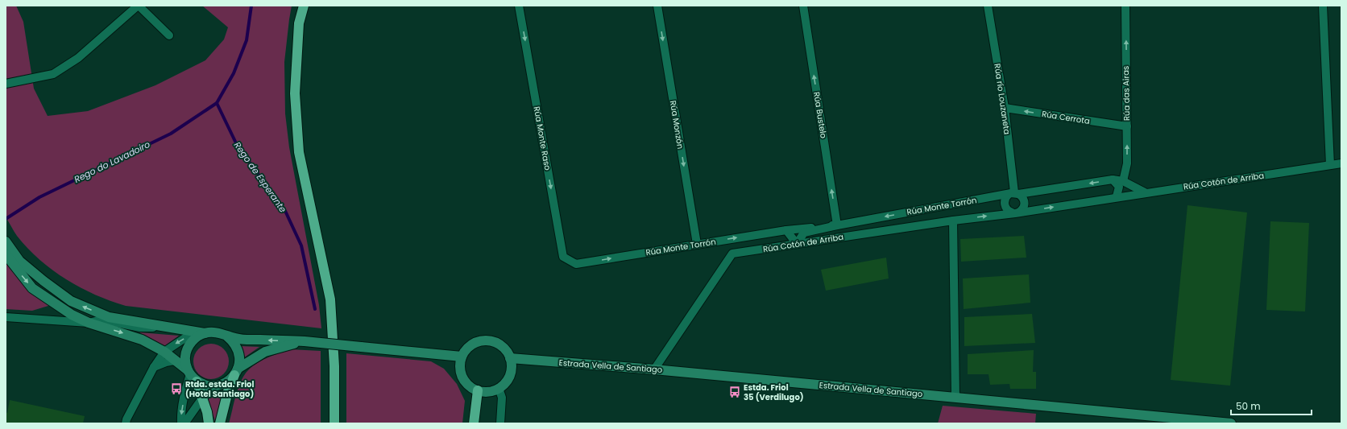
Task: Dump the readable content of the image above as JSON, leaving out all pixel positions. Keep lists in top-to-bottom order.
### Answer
{
  "streets": {
    "main road": ["Estrada Vella de Santiago"],
    "street": [
      "Rúa das Airas",
      "Rúa río Louzaneta",
      "Rúa Bustelo",
      "Rúa Cerrota",
      "Rúa Monzón",
      "Rúa Monte Raso",
      "Rúa Cotón de Arriba",
      "Rúa Monte Torrón"
    ]
  },
  "crossings": [
    ["Rúa das Airas", "Rúa Cerrota"],
    ["Rúa das Airas", "Rúa Monte Torrón"],
    ["Rúa río Louzaneta", "Rúa Cerrota"],
    ["Rúa río Louzaneta", "Rúa Cotón de Arriba"],
    ["Rúa río Louzaneta", "Rúa Monte Torrón"],
    ["Rúa Bustelo", "Rúa Monte Torrón"],
    ["Rúa Monzón", "Rúa Monte Torrón"],
    ["Rúa Monte Raso", "Rúa Monte Torrón"],
    ["Rúa Cotón de Arriba", "Rúa Monte Torrón"],
    ["Rúa Cotón de Arriba", "Estrada Vella de Santiago"]
  ],
  "one_way": [
    "Rúa das Airas",
    "Rúa Bustelo",
    "Rúa Cerrota",
    "Rúa Monzón",
    "Rúa Monte Raso"
  ],
  "water": ["Rego do Lavadoiro", "Rego de Esperante"],
  "places": {
    "bus stop": ["Rtda. estda. Friol (Hotel Santiago)", "Estda. Friol 35 (Verdilugo)"]
  },
  "scale_bar": "50 m"
}
